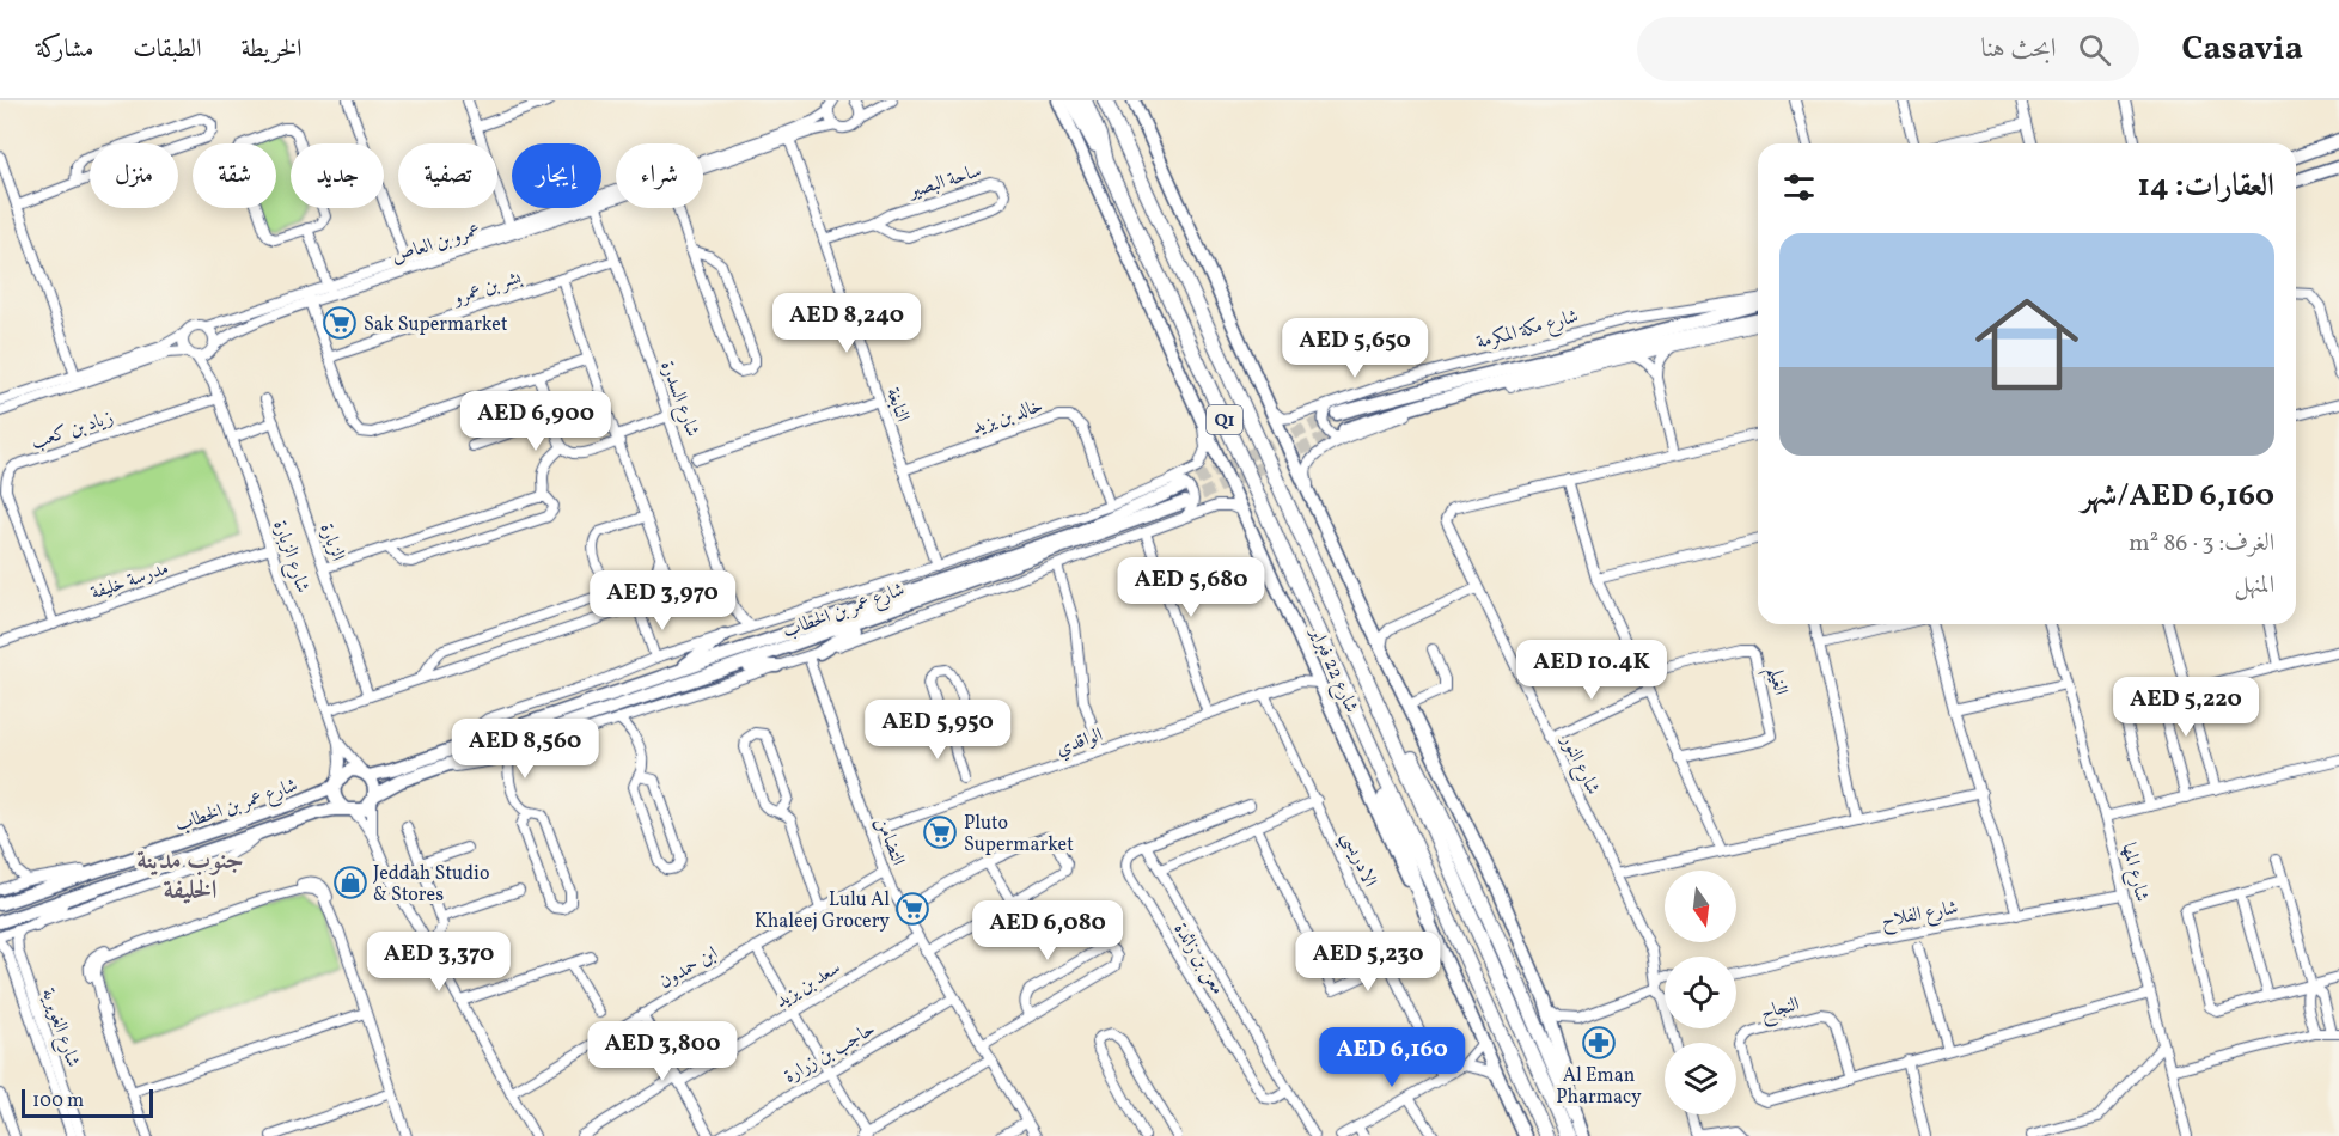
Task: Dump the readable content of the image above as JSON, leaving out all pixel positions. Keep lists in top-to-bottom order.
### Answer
{
  "streets": {
    "highway": ["Q1", "شارع 22 فبراير"],
    "main road": ["شارع مكة المكرمة", "شارع عمر بن الخطاب"],
    "street": [
      "ساحة البصير",
      "عمرو بن العاص",
      "بشر بن عمرو",
      "شارع السدرة",
      "النابغة",
      "خالد بن يزيد",
      "زياد بن كعب",
      "الزبارة",
      "شارع الزبارة",
      "مدرسة خليفة",
      "الغيلم",
      "الواقدي",
      "شارع النور",
      "التضامن",
      "الادريسي",
      "شارع المها",
      "شارع الفلاح",
      "معن بن زائدة",
      "ابن حمدون",
      "سعد بن يزيد",
      "النجاح",
      "شارع الغويرية",
      "حاجب بن زرارة"
    ]
  },
  "crossings": [
    ["ساحة البصير", "النابغة"],
    ["عمرو بن العاص", "النابغة"],
    ["عمرو بن العاص", "شارع الزبارة"],
    ["بشر بن عمرو", "شارع السدرة"],
    ["شارع السدرة", "شارع عمر بن الخطاب"],
    ["النابغة", "خالد بن يزيد"],
    ["النابغة", "شارع عمر بن الخطاب"],
    ["خالد بن يزيد", "شارع عمر بن الخطاب"],
    ["زياد بن كعب", "شارع الزبارة"],
    ["زياد بن كعب", "مدرسة خليفة"],
    ["شارع الزبارة", "مدرسة خليفة"],
    ["شارع الزبارة", "شارع عمر بن الخطاب"],
    ["شارع عمر بن الخطاب", "شارع 22 فبراير"],
    ["شارع عمر بن الخطاب", "التضامن"],
    ["شارع عمر بن الخطاب", "شارع الغويرية"],
    ["شارع 22 فبراير", "الواقدي"],
    ["الواقدي", "التضامن"],
    ["الواقدي", "الادريسي"],
    ["التضامن", "ابن حمدون"],
    ["التضامن", "سعد بن يزيد"],
    ["التضامن", "حاجب بن زرارة"],
    ["شارع المها", "شارع الفلاح"],
    ["شارع المها", "النجاح"]
  ],
  "districts": ["جنوب مدينة الخليفة"],
  "places": {
    "supermarket": ["Sak Supermarket", "Pluto Supermarket", "Lulu Al Khaleej Grocery"],
    "shop": ["Jeddah Studio & Stores"],
    "pharmacy": ["Al Eman Pharmacy"]
  },
  "scale_bar": "100 m",
  "north": "bottom",
  "page": {
    "header": "Casavia",
    "search": "ابحث هنا",
    "nav": ["الخريطة", "الطبقات", "مشاركة"],
    "chip": [
      "شراء",
      "إيجار",
      "تصفية",
      "جديد",
      "شقة",
      "منزل"
    ],
    "heading": "العقارات: 14",
    "list": [
      {
        "name": "AED 6,160/شهر",
        "note": "الغرف: 3 · 86 m² · المنهل"
      }
    ],
    "price": [
      "AED 8,240",
      "AED 5,650",
      "AED 6,900",
      "AED 5,680",
      "AED 3,970",
      "AED 10.4K",
      "AED 5,220",
      "AED 5,950",
      "AED 8,560",
      "AED 6,080",
      "AED 3,370",
      "AED 5,230",
      "AED 3,800",
      "AED 6,160"
    ],
    "scale": "100 m"
  }
}
